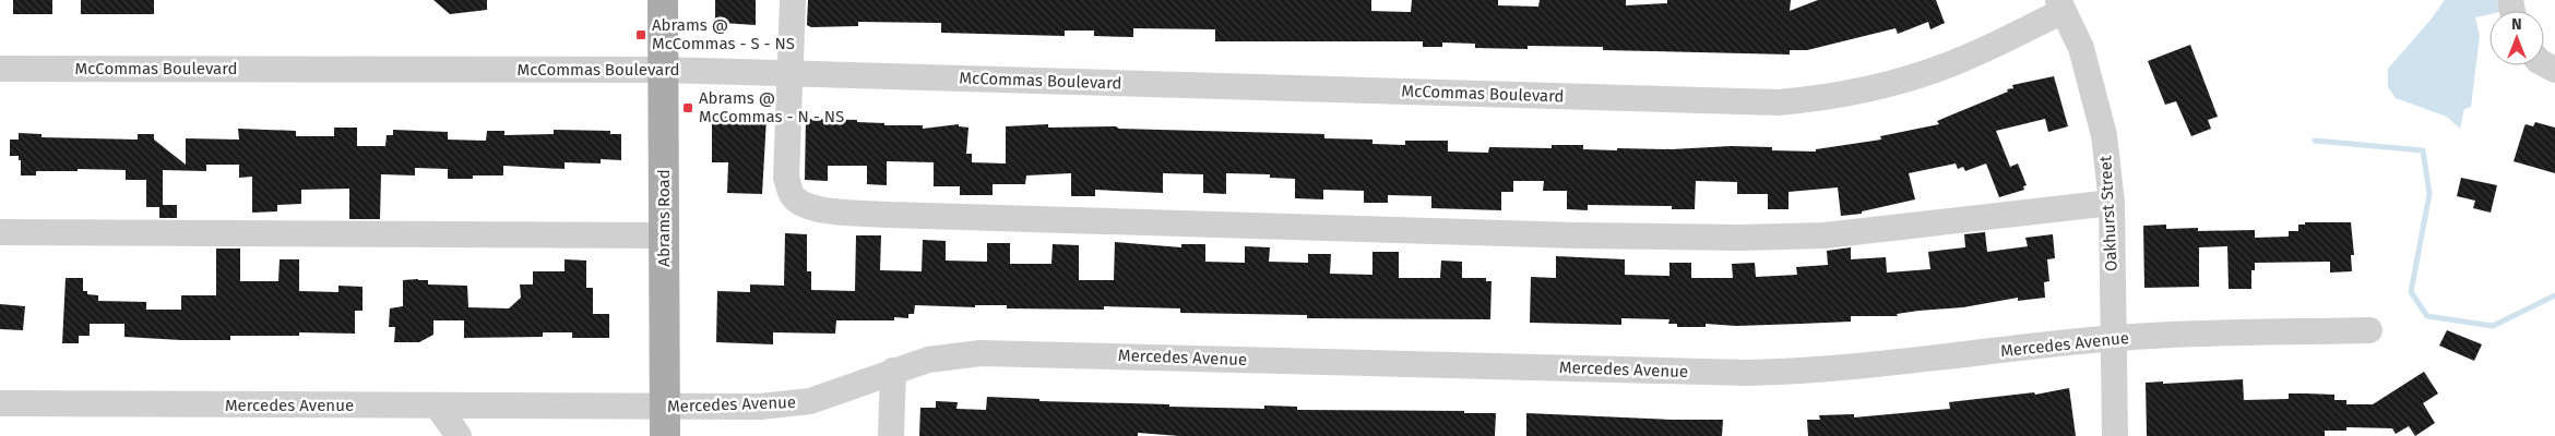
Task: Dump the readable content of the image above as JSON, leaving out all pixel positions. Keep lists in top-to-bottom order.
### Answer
{
  "streets": {
    "main road": ["Abrams Road"],
    "street": ["McCommas Boulevard", "Oakhurst Street", "Mercedes Avenue"]
  },
  "crossings": [
    ["McCommas Boulevard", "Oakhurst Street"],
    ["McCommas Boulevard", "Abrams Road"],
    ["Oakhurst Street", "Mercedes Avenue"],
    ["Abrams Road", "Mercedes Avenue"]
  ],
  "places": {
    "transit": ["Abrams @ McCommas - S - NS", "Abrams @ McCommas - N - NS"]
  },
  "north": "top"
}
